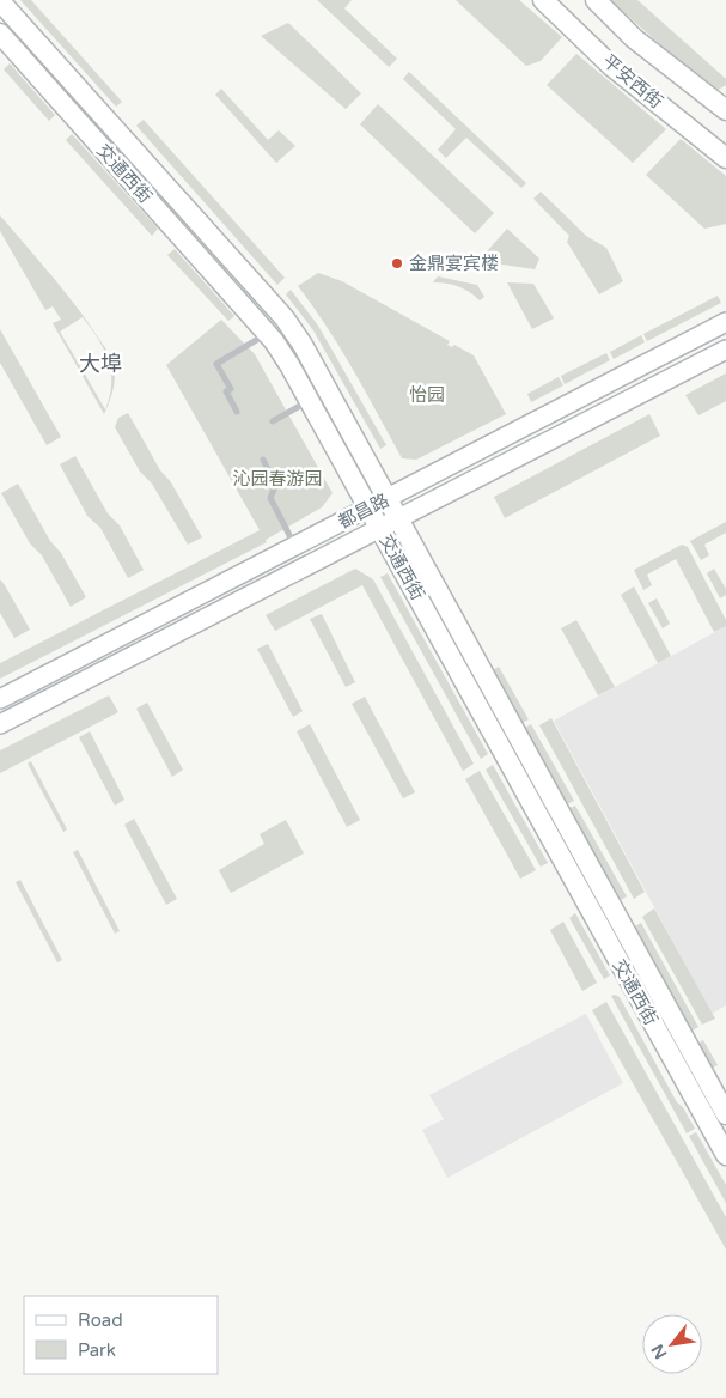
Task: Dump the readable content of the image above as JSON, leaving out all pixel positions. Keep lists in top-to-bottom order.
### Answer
{
  "streets": {
    "main road": ["平安西街", "交通西街", "都昌路"]
  },
  "crossings": [
    ["交通西街", "都昌路"]
  ],
  "districts": ["大埠"],
  "parks": ["怡园", "沁园春游园"],
  "places": ["金鼎宴宾楼"],
  "legend": ["Road", "Park"],
  "north": "bottom left"
}
